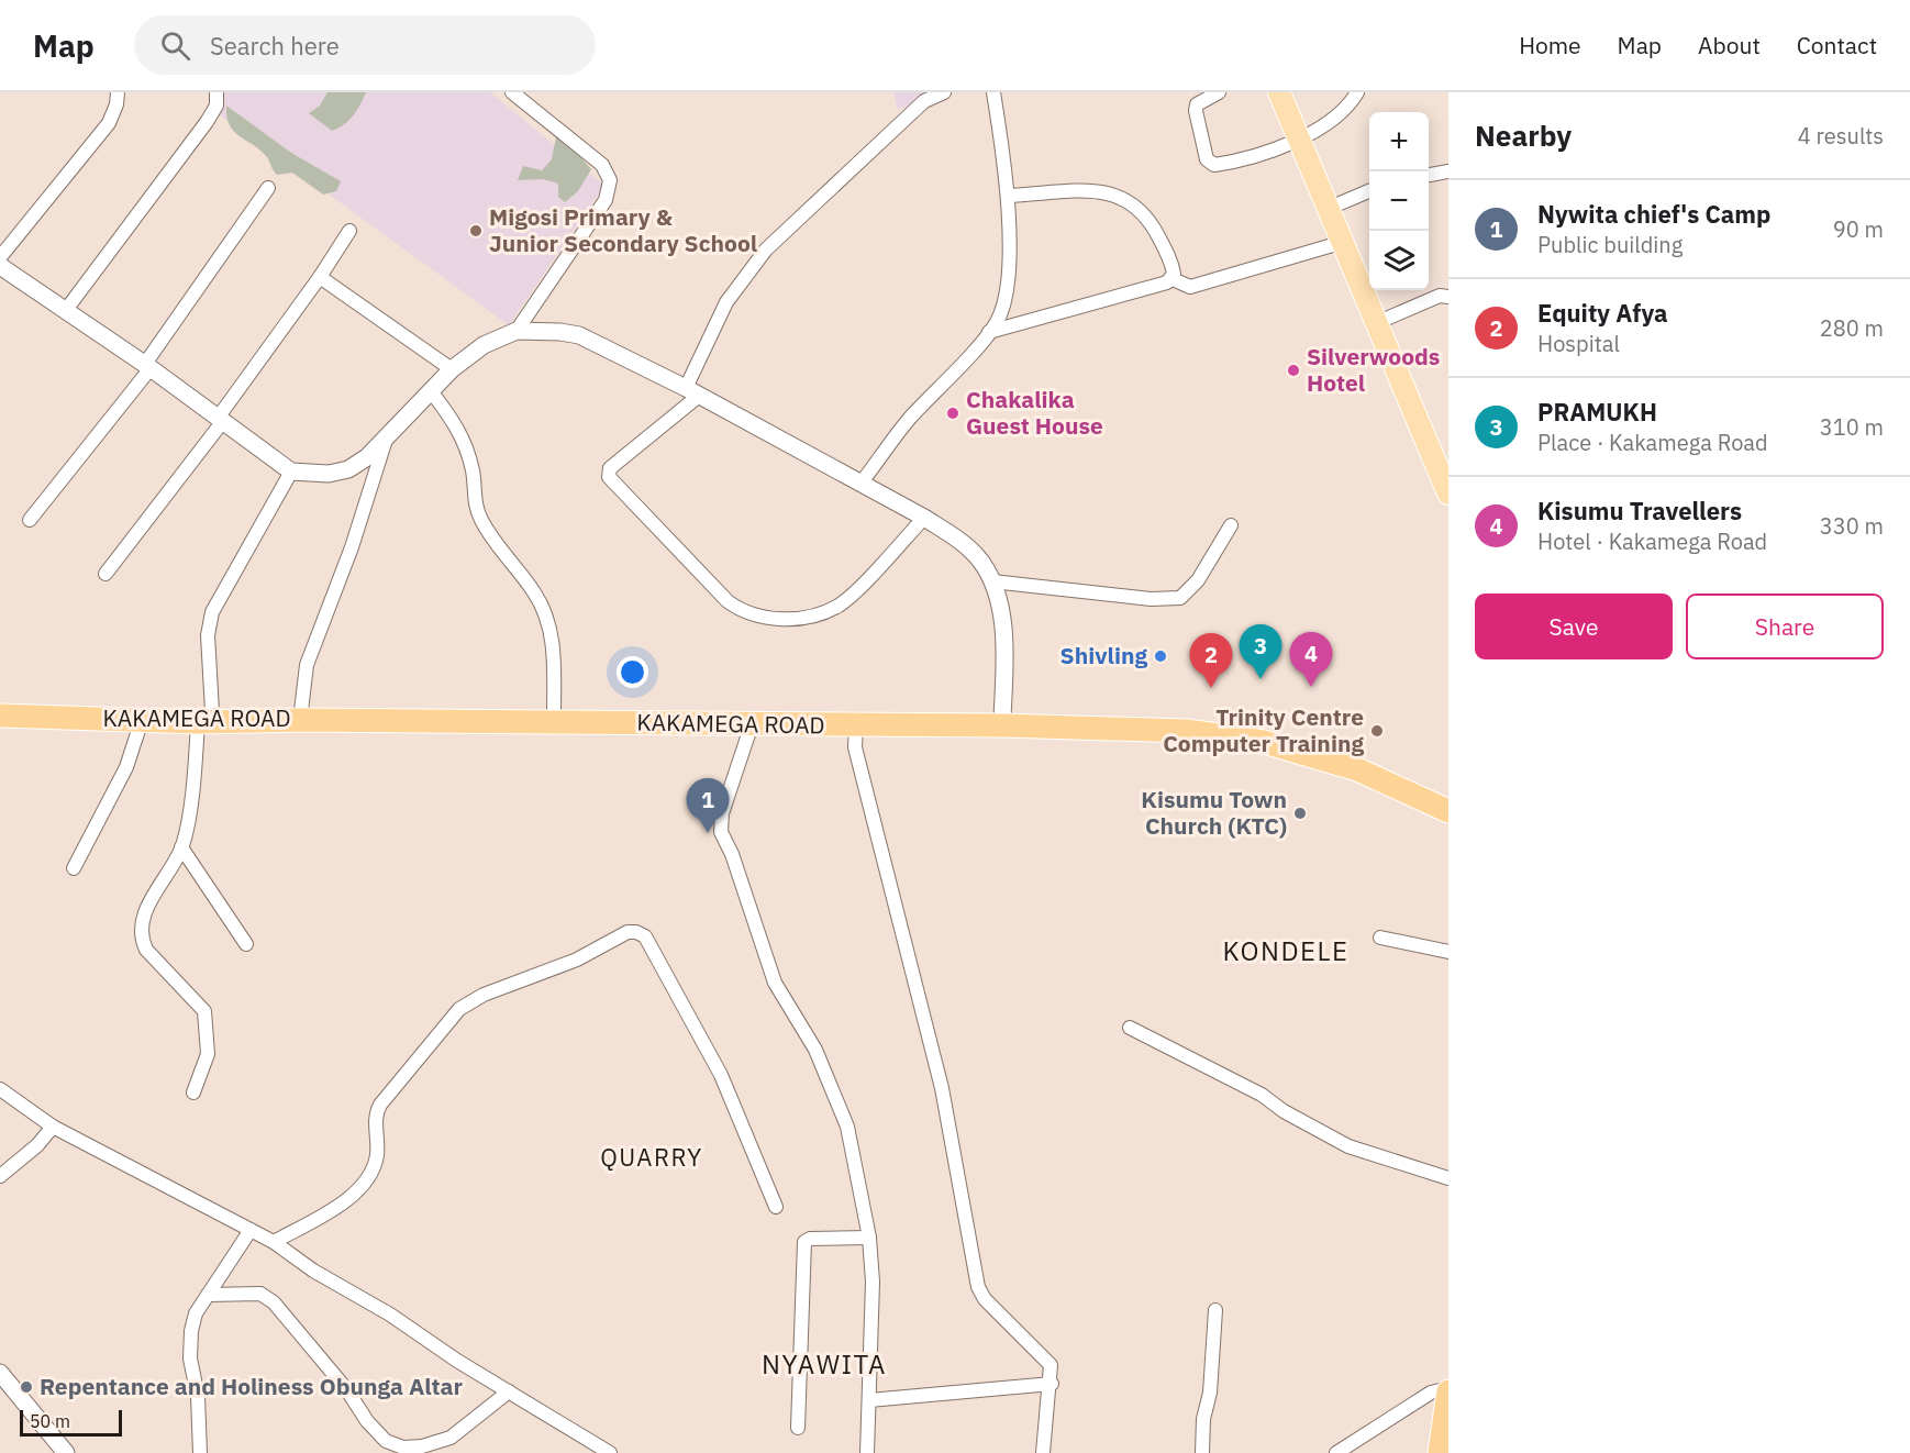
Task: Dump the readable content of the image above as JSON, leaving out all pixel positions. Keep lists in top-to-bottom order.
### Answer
{
  "streets": {
    "highway": ["KAKAMEGA ROAD"]
  },
  "districts": ["KONDELE", "QUARRY", "NYAWITA"],
  "places": [
    "Migosi Primary & Junior Secondary School",
    "Silverwoods Hotel",
    "Chakalika Guest House",
    "Shivling",
    "Trinity Centre Computer Training",
    "Kisumu Town Church (KTC)",
    "Repentance and Holiness Obunga Altar"
  ],
  "scale_bar": "50 m",
  "page": {
    "header": "Map",
    "search": "Search here",
    "nav": [
      "Home",
      "Map",
      "About",
      "Contact"
    ],
    "heading": ["Nearby", "4 results"],
    "map_buttons": ["+", "−"],
    "list": [
      {
        "mark": "1",
        "name": "Nywita chief's Camp",
        "note": "Public building",
        "value": "90 m"
      },
      {
        "mark": "2",
        "name": "Equity Afya",
        "note": "Hospital",
        "value": "280 m"
      },
      {
        "mark": "3",
        "name": "PRAMUKH",
        "note": "Place · Kakamega Road",
        "value": "310 m"
      },
      {
        "mark": "4",
        "name": "Kisumu Travellers",
        "note": "Hotel · Kakamega Road",
        "value": "330 m"
      }
    ],
    "buttons": ["Save", "Share"],
    "pins": [
      "3",
      "4",
      "2",
      "1"
    ],
    "scale": "50 m"
  }
}
